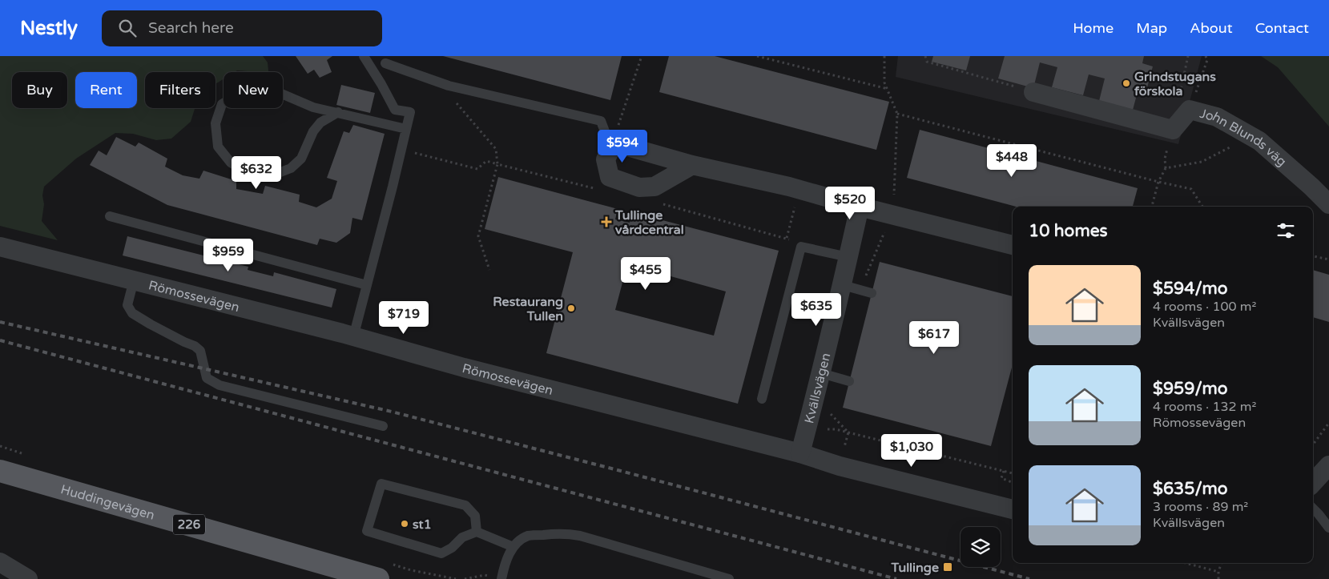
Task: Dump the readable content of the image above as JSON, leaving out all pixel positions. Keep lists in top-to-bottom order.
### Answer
{
  "streets": {
    "main road": ["Huddingevägen", "226"],
    "street": ["John Blunds väg", "Römossevägen", "Kvällsvägen"]
  },
  "crossings": [
    ["Römossevägen", "Kvällsvägen"]
  ],
  "places": {
    "other": ["Grindstugans förskola", "Restaurang Tullen", "st1"],
    "health": ["Tullinge vårdcentral"],
    "transit": ["Tullinge"]
  },
  "page": {
    "header": "Nestly",
    "search": "Search here",
    "nav": [
      "Home",
      "Map",
      "About",
      "Contact"
    ],
    "chip": [
      "Buy",
      "Rent",
      "Filters",
      "New"
    ],
    "price": [
      "$594",
      "$448",
      "$632",
      "$520",
      "$959",
      "$455",
      "$635",
      "$719",
      "$617",
      "$1,030"
    ],
    "heading": "10 homes",
    "list": [
      {
        "name": "$594/mo",
        "note": "4 rooms · 100 m² · Kvällsvägen"
      },
      {
        "name": "$959/mo",
        "note": "4 rooms · 132 m² · Römossevägen"
      },
      {
        "name": "$635/mo",
        "note": "3 rooms · 89 m² · Kvällsvägen"
      }
    ]
  }
}
